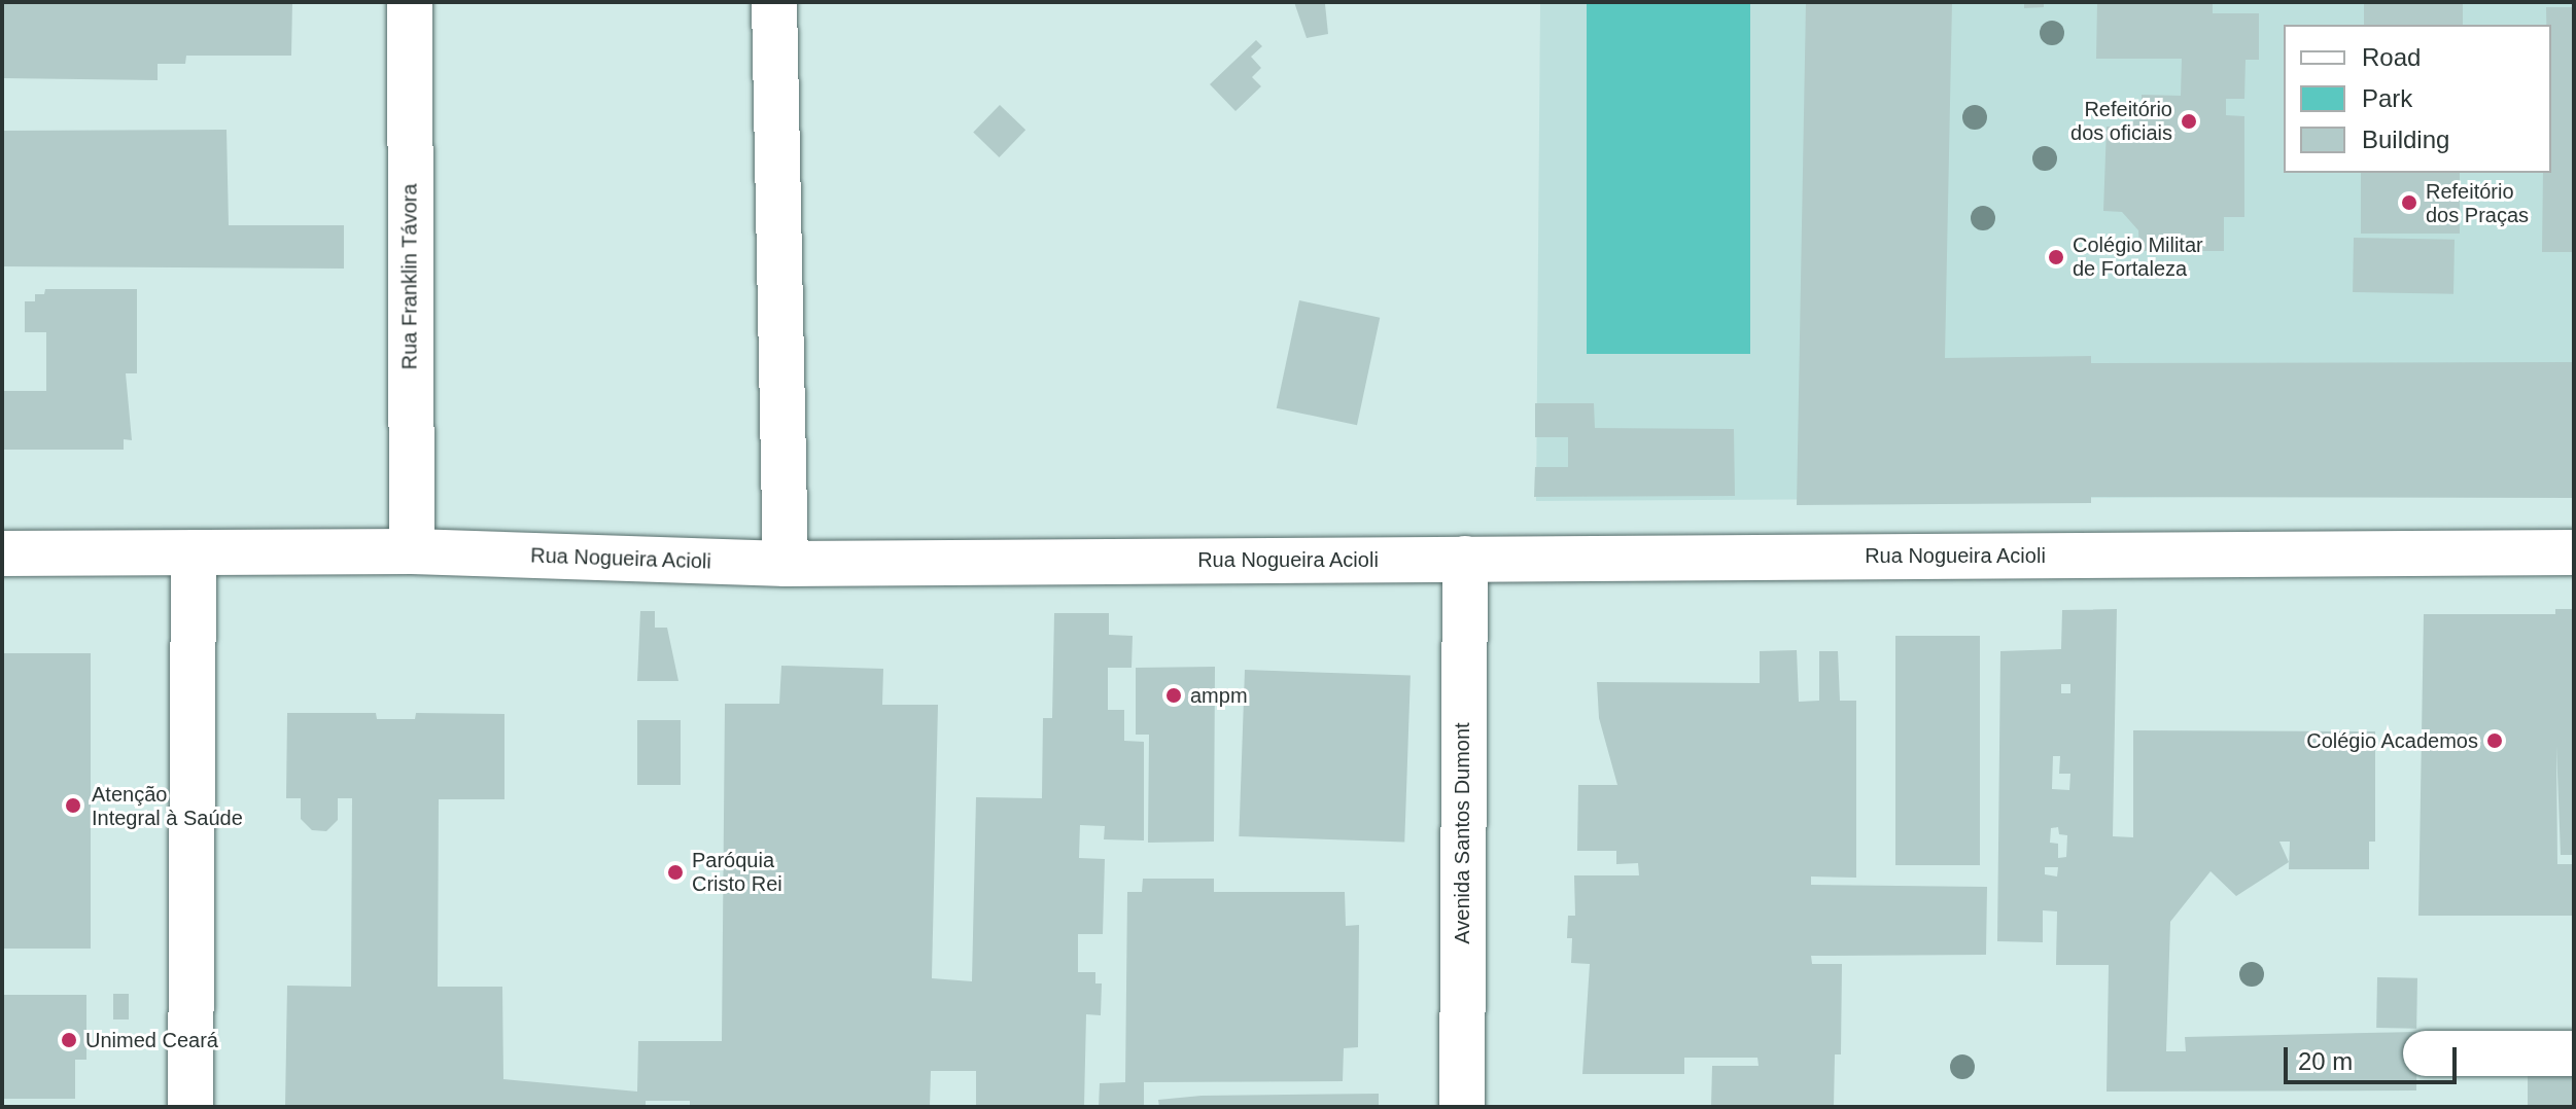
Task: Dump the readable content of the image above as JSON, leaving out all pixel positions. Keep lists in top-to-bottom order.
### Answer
{
  "streets": {
    "street": ["Rua Franklin Távora", "Rua Nogueira Acioli", "Avenida Santos Dumont"]
  },
  "crossings": [
    ["Rua Franklin Távora", "Rua Nogueira Acioli"],
    ["Rua Nogueira Acioli", "Avenida Santos Dumont"]
  ],
  "places": [
    "Refeitório dos oficiais",
    "Refeitório dos Praças",
    "Colégio Militar de Fortaleza",
    "ampm",
    "Colégio Academos",
    "Atenção Integral à Saúde",
    "Paróquia Cristo Rei",
    "Unimed Ceará"
  ],
  "legend": ["Road", "Park", "Building"],
  "scale_bar": "20 m"
}
